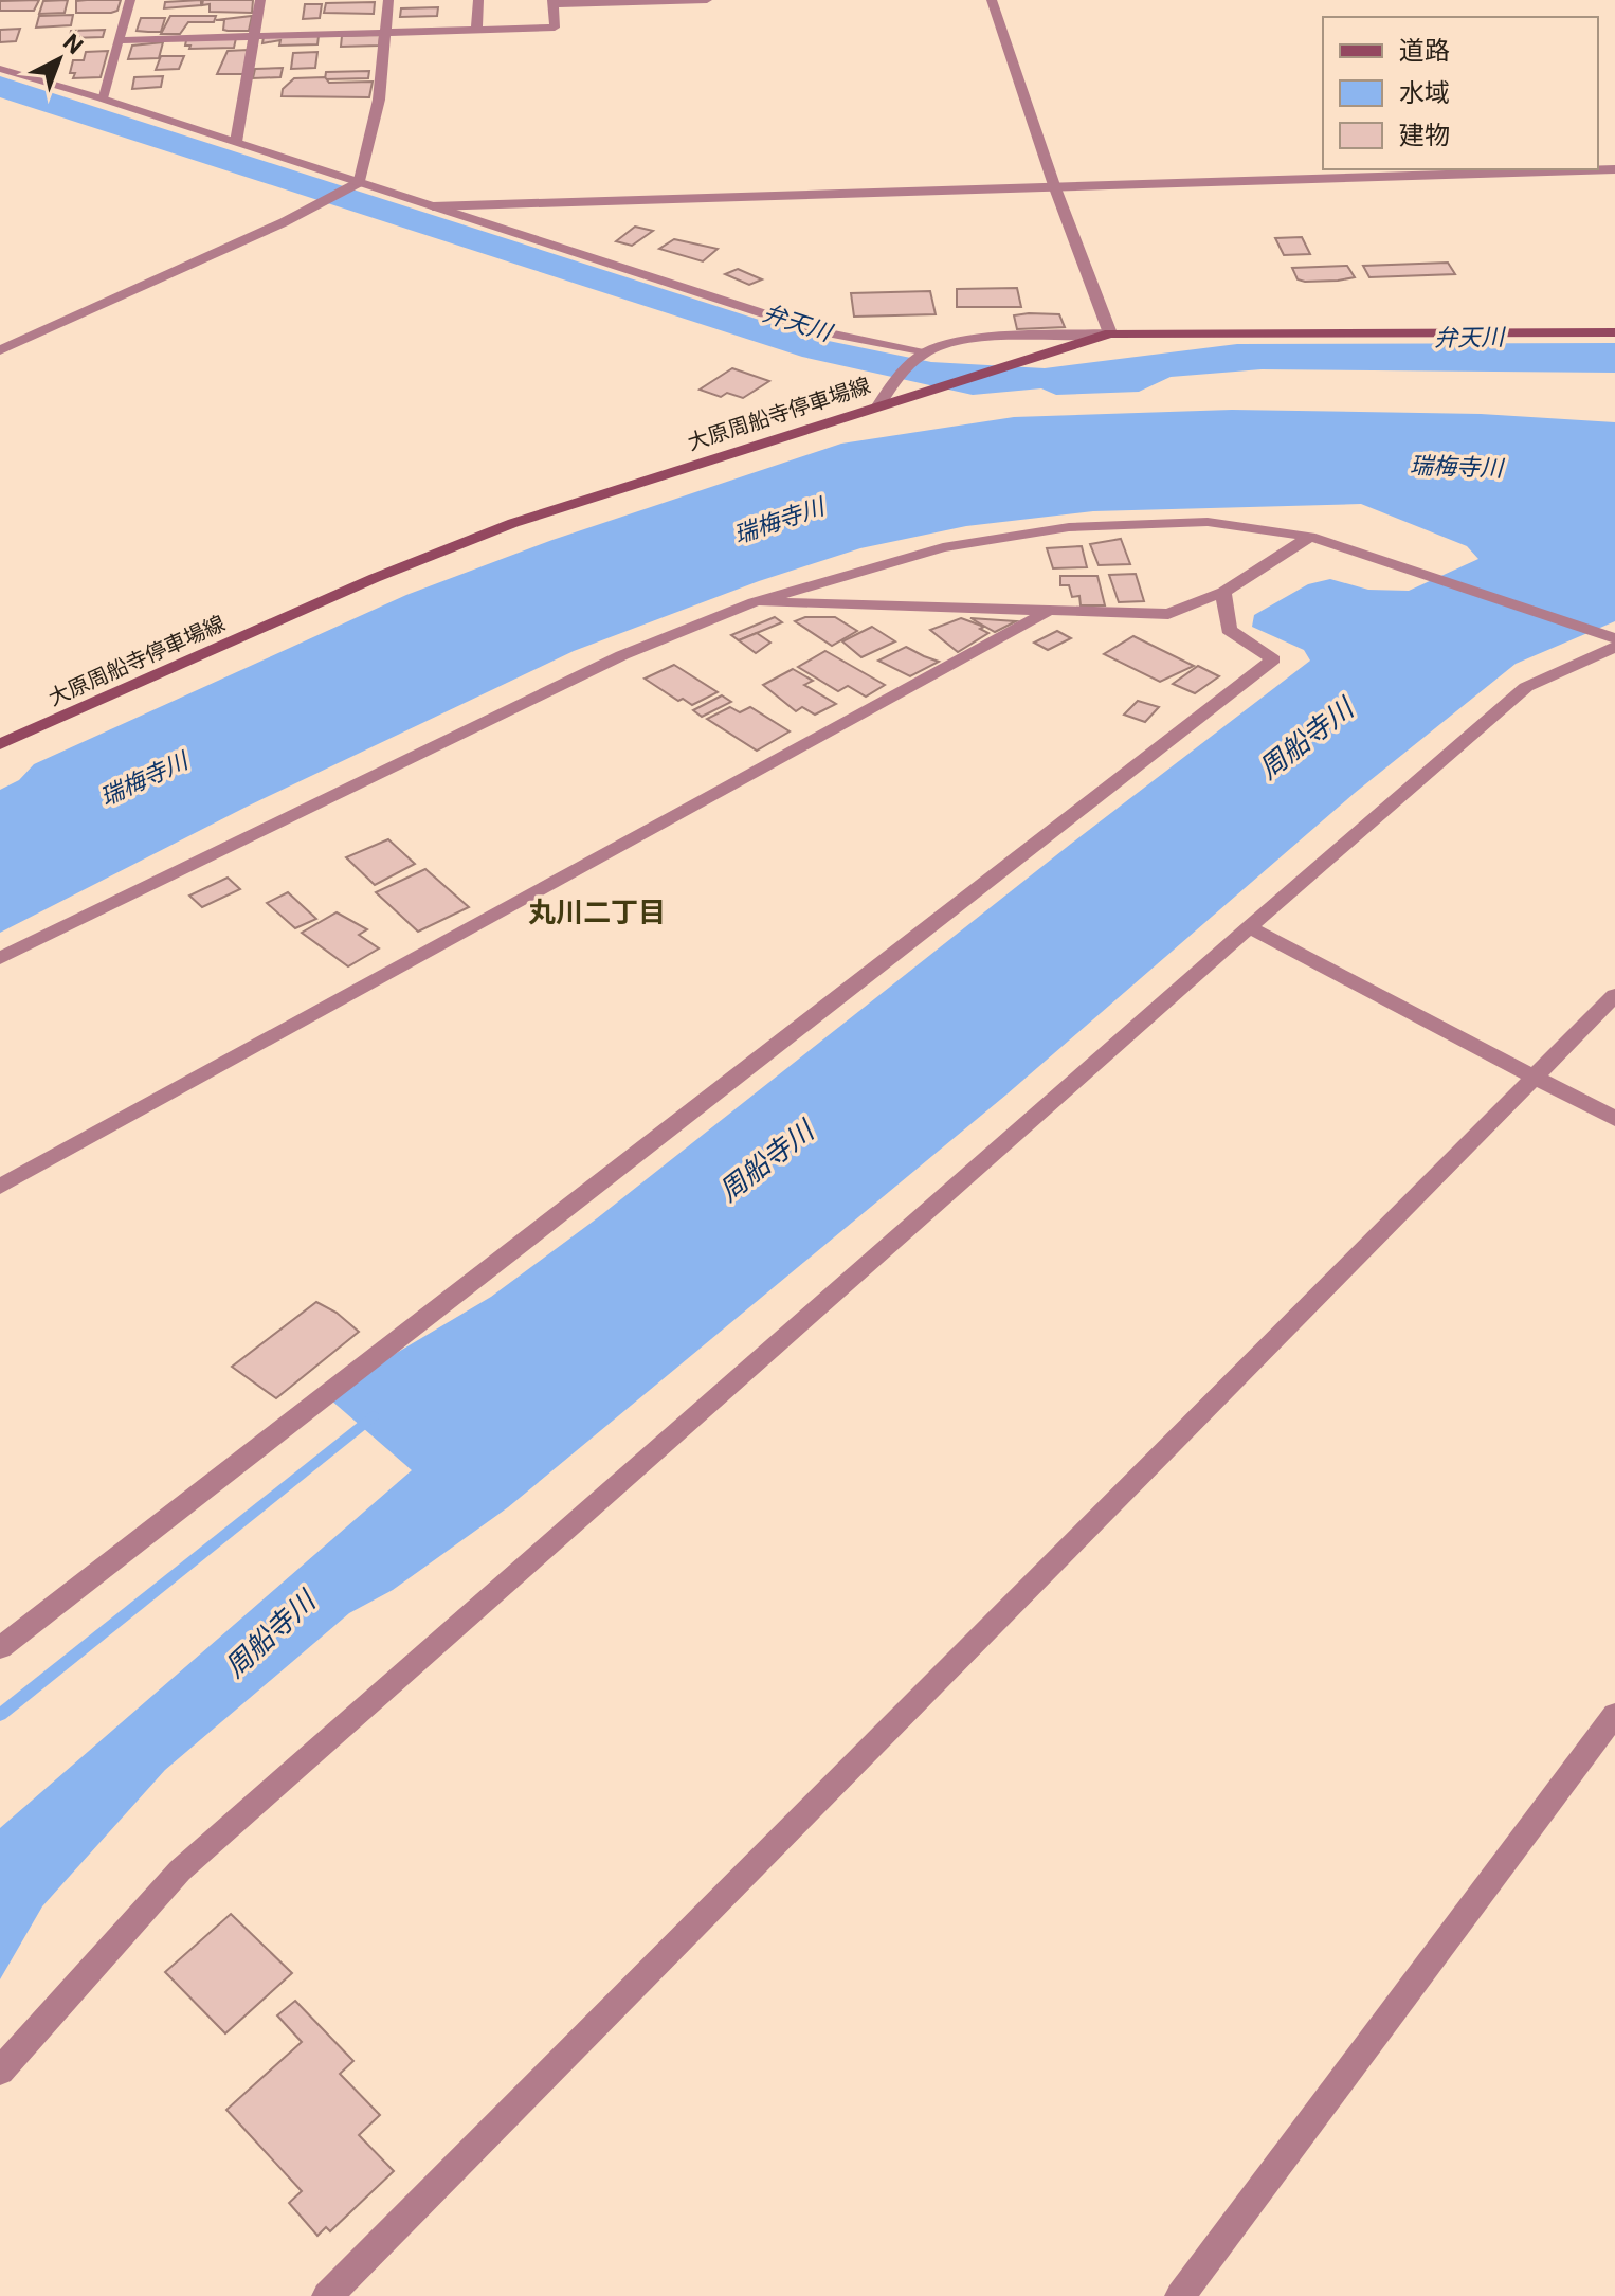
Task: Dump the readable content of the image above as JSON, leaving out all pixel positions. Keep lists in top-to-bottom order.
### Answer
{
  "streets": {
    "main road": ["大原周船寺停車場線"]
  },
  "districts": ["丸川二丁目"],
  "water": ["弁天川", "瑞梅寺川", "周船寺川"],
  "legend": ["道路", "水域", "建物"],
  "north": "top right"
}
